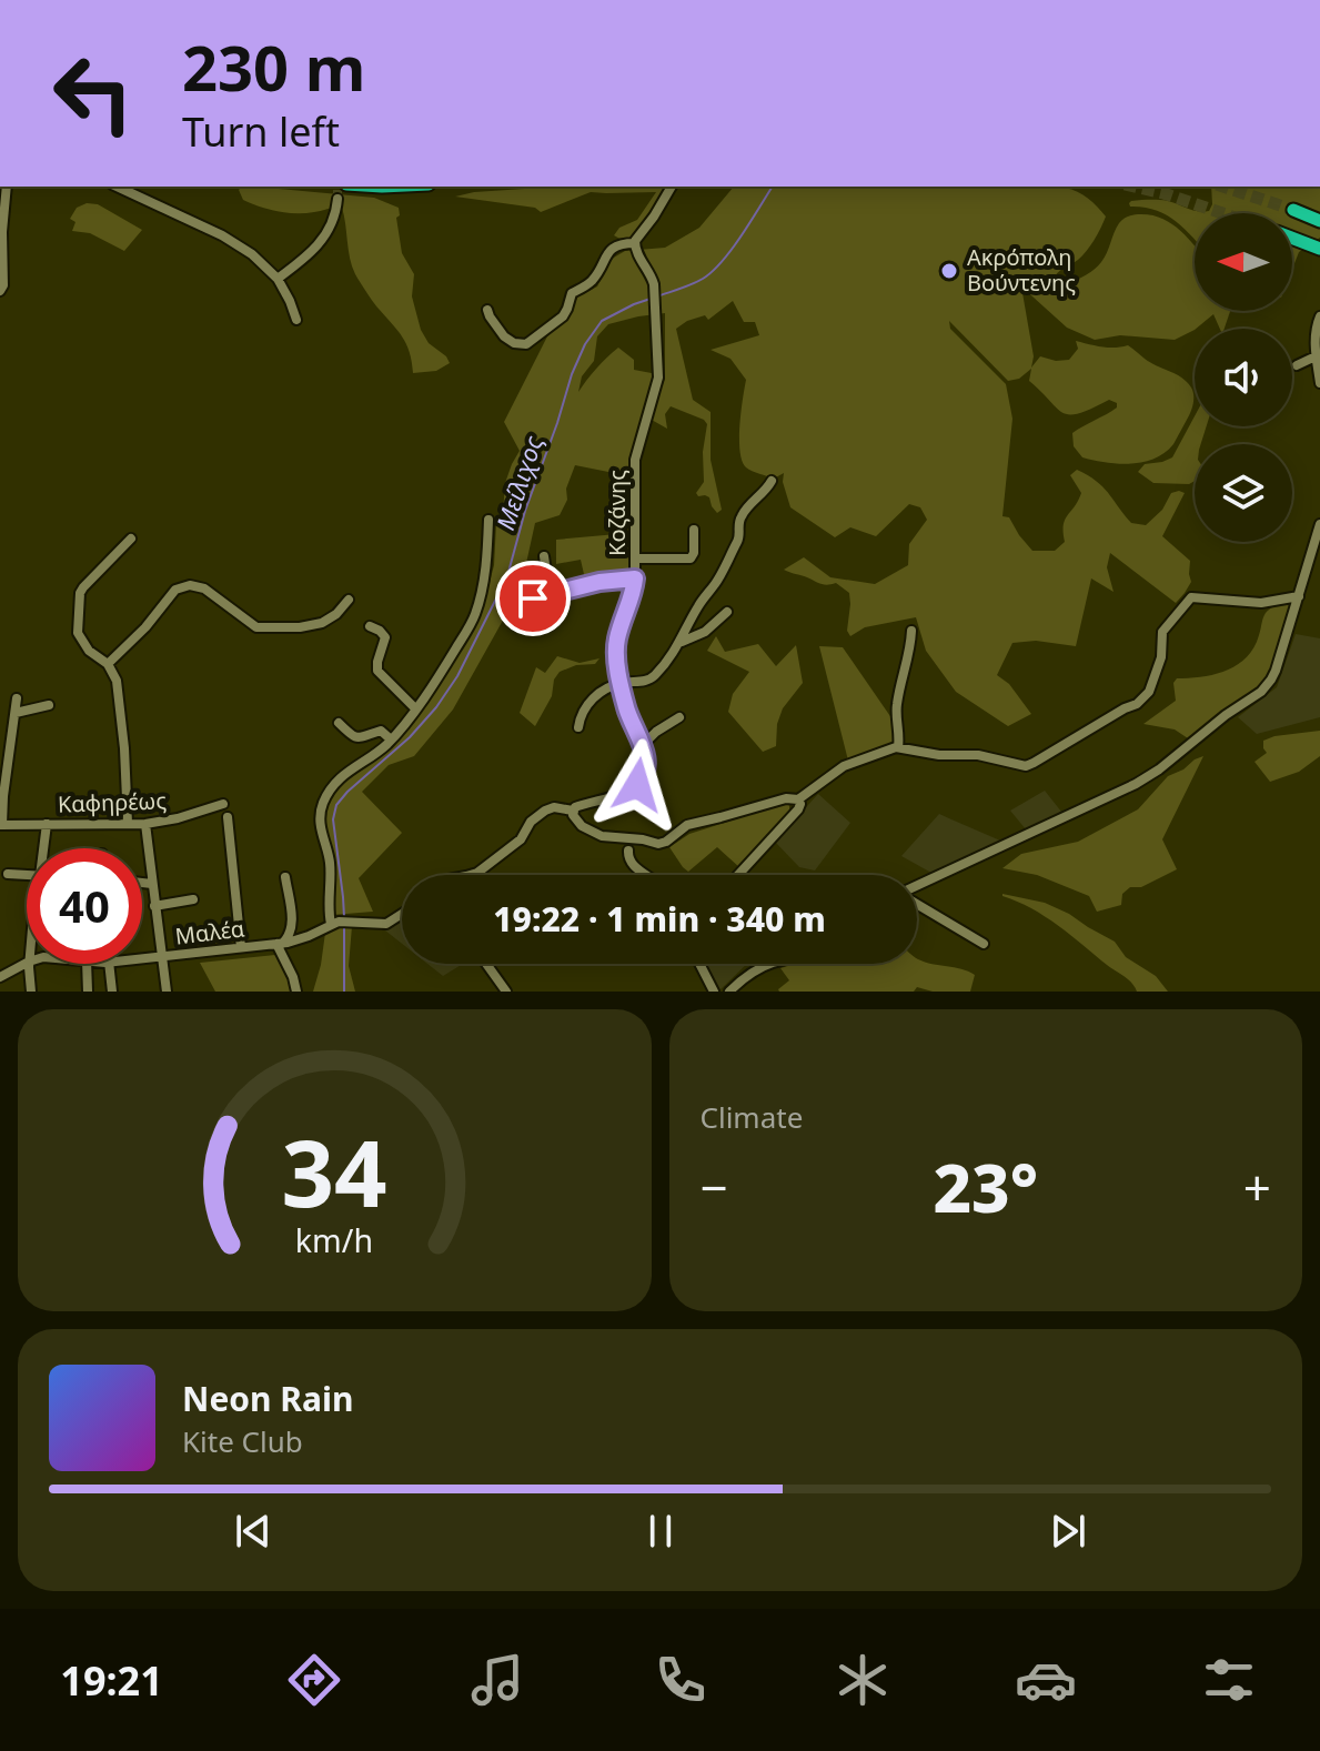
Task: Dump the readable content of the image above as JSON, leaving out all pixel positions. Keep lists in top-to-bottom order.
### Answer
{
  "streets": {
    "street": ["Κοζάνης", "Καφηρέως", "Μαλέα"]
  },
  "water": ["Μείλιχος"],
  "places": ["Ακρόπολη Βούντενης"],
  "north": "left",
  "page": {
    "turn": ["230 m", "Turn left"],
    "limit": "40",
    "trip": "19:22 · 1 min · 340 m",
    "tile": "Climate",
    "heat": ["−", "23°", "+"],
    "song": ["Neon Rain", "Kite Club"],
    "tabs": "19:21",
    "gauge": ["34", "km/h"]
  }
}
